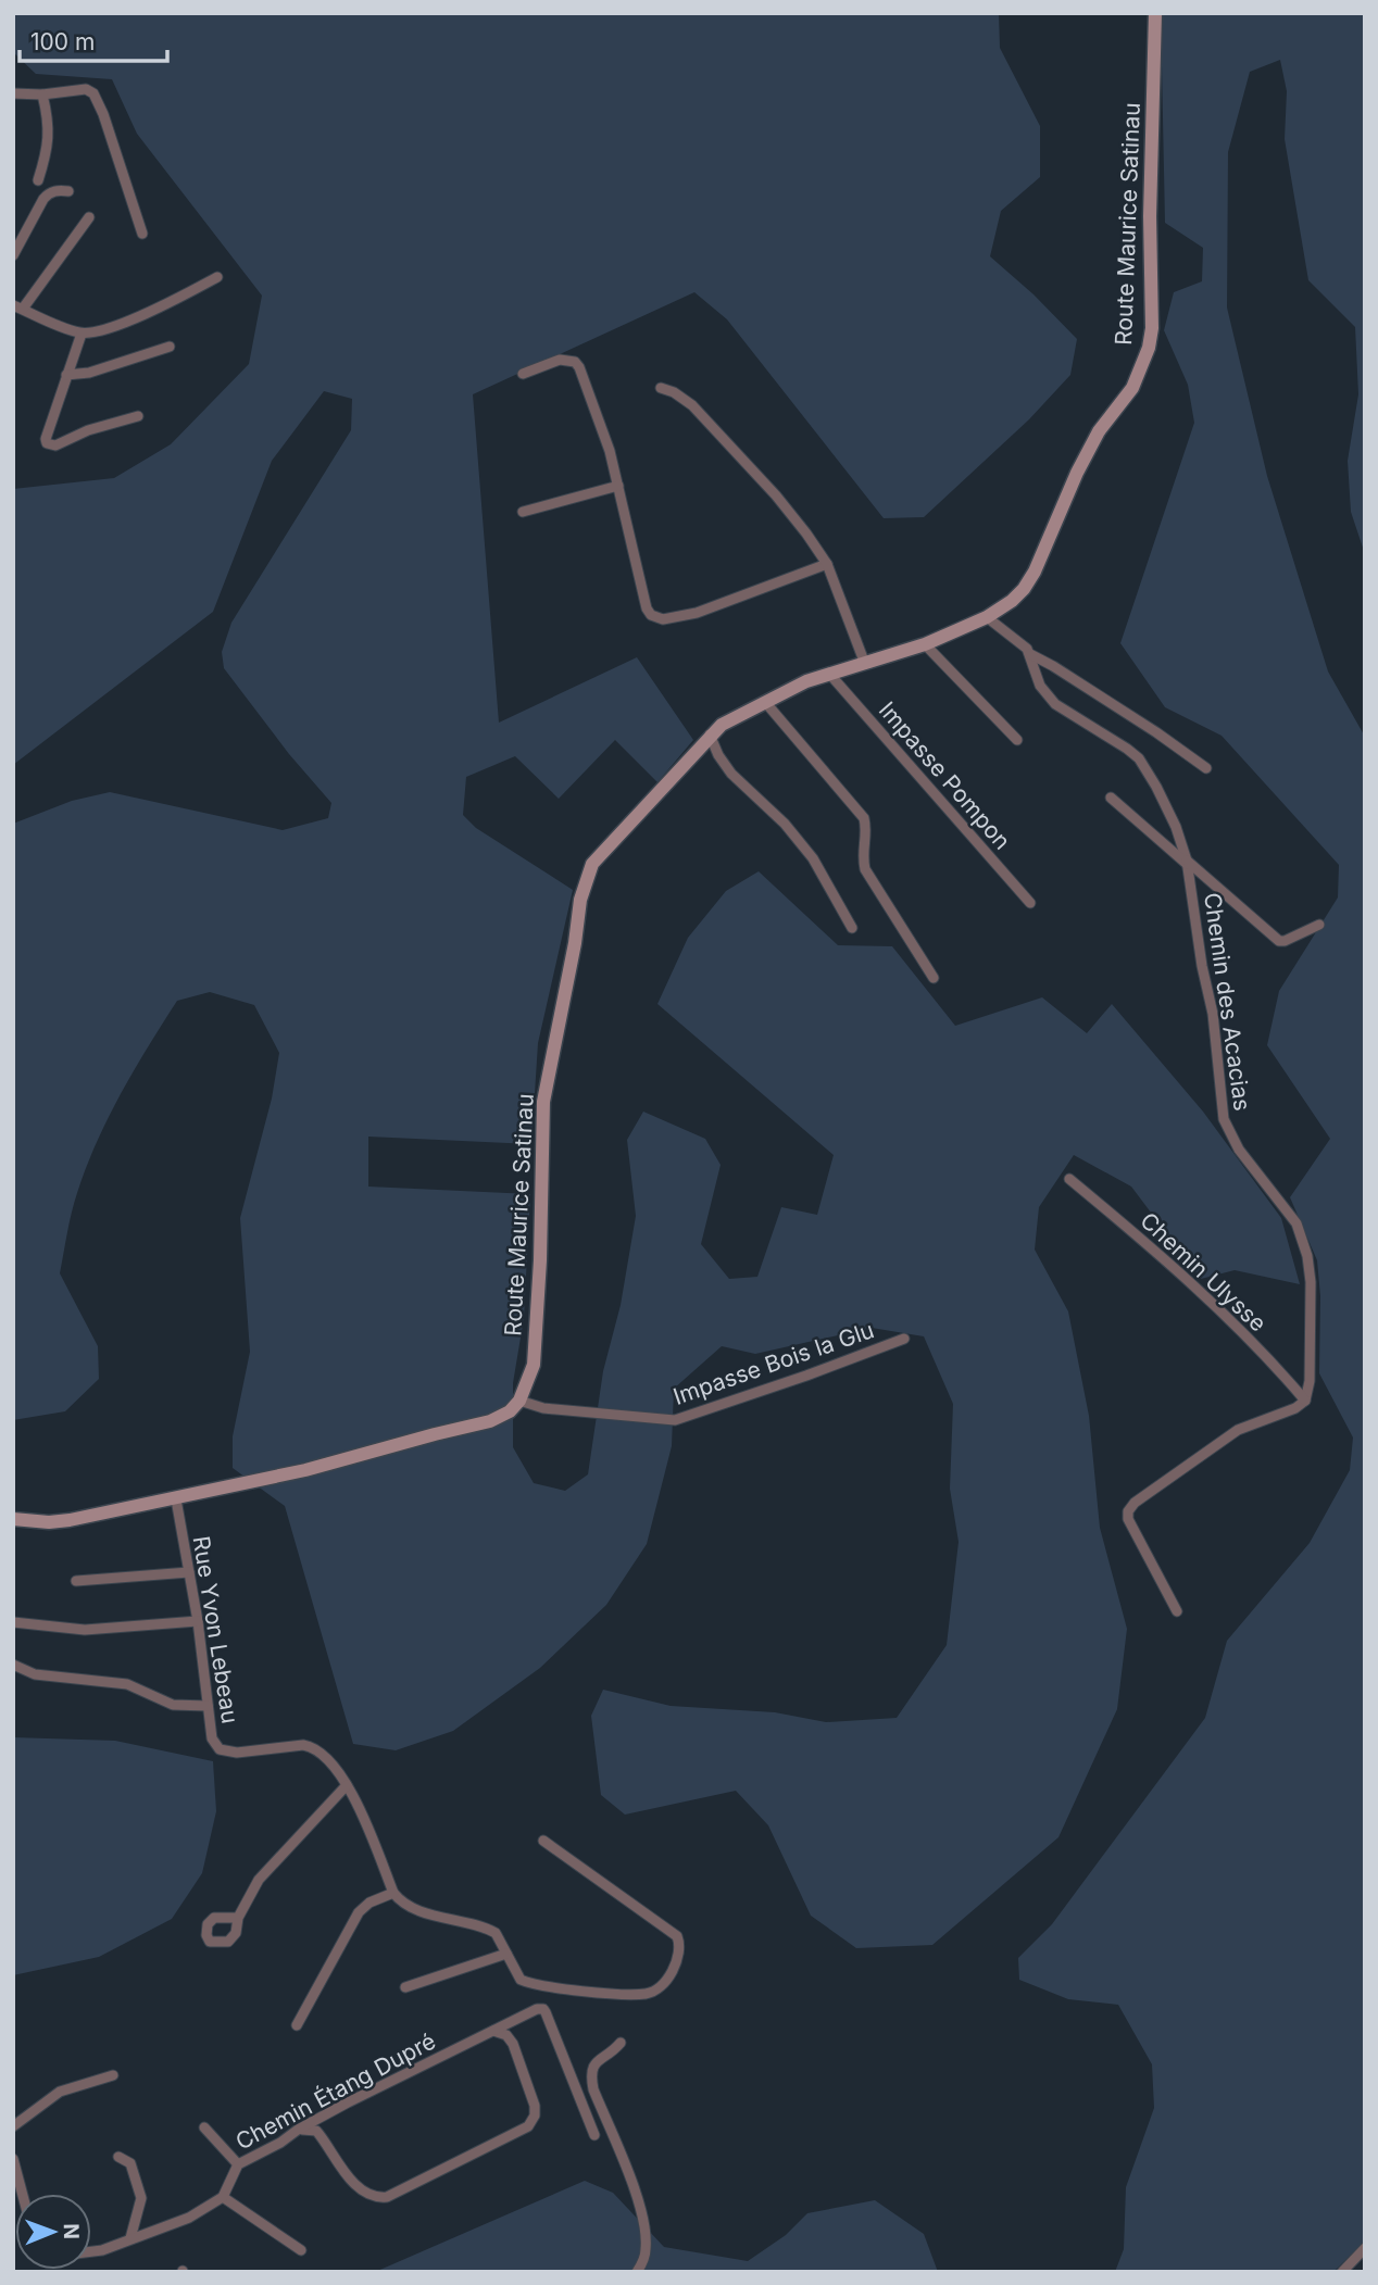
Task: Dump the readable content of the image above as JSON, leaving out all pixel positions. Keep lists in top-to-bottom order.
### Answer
{
  "streets": {
    "main road": ["Route Maurice Satinau"],
    "street": [
      "Impasse Pompon",
      "Chemin des Acacias",
      "Chemin Ulysse",
      "Impasse Bois la Glu",
      "Rue Yvon Lebeau",
      "Chemin Étang Dupré"
    ]
  },
  "crossings": [
    ["Route Maurice Satinau", "Impasse Pompon"],
    ["Route Maurice Satinau", "Chemin des Acacias"],
    ["Route Maurice Satinau", "Impasse Bois la Glu"],
    ["Chemin des Acacias", "Chemin Ulysse"]
  ],
  "scale_bar": "100 m",
  "north": "right"
}
